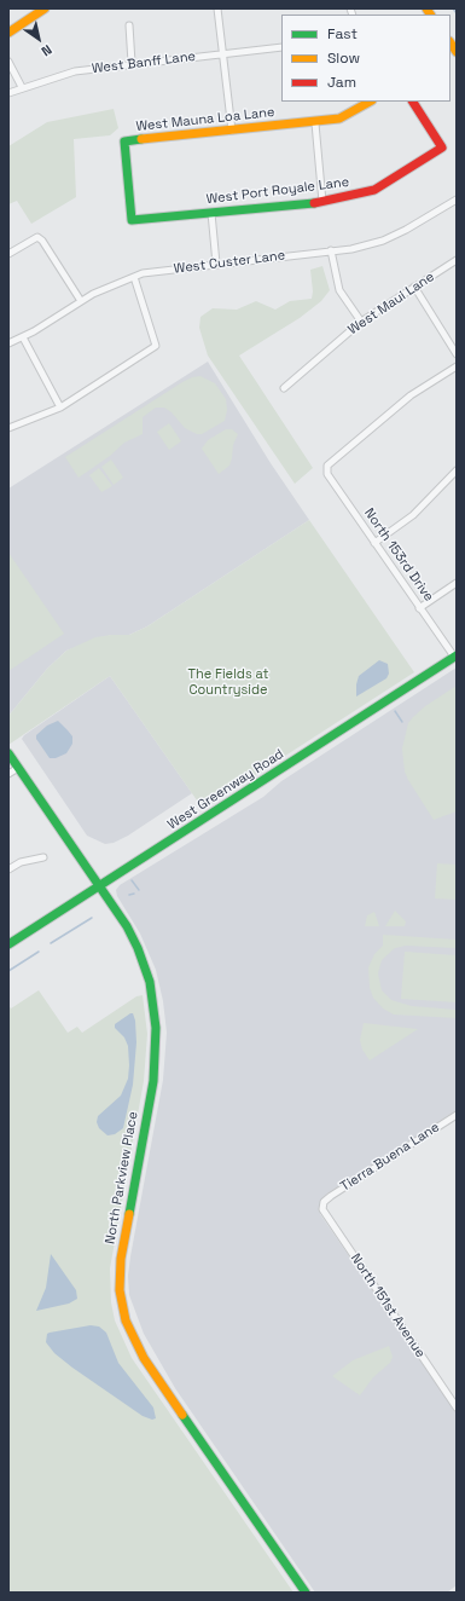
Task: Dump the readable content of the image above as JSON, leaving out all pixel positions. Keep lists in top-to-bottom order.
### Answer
{
  "streets": {
    "street": [
      "West Banff Lane",
      "West Mauna Loa Lane",
      "West Port Royale Lane",
      "West Custer Lane",
      "West Maui Lane",
      "North 153rd Drive",
      "West Greenway Road",
      "Tierra Buena Lane",
      "North Parkview Place",
      "North 151st Avenue"
    ]
  },
  "crossings": [
    ["West Mauna Loa Lane", "West Port Royale Lane"],
    ["North 153rd Drive", "West Greenway Road"],
    ["West Greenway Road", "North Parkview Place"],
    ["Tierra Buena Lane", "North 151st Avenue"]
  ],
  "parks": ["The Fields at Countryside"],
  "legend": ["Fast", "Slow", "Jam"],
  "north": "bottom right"
}
